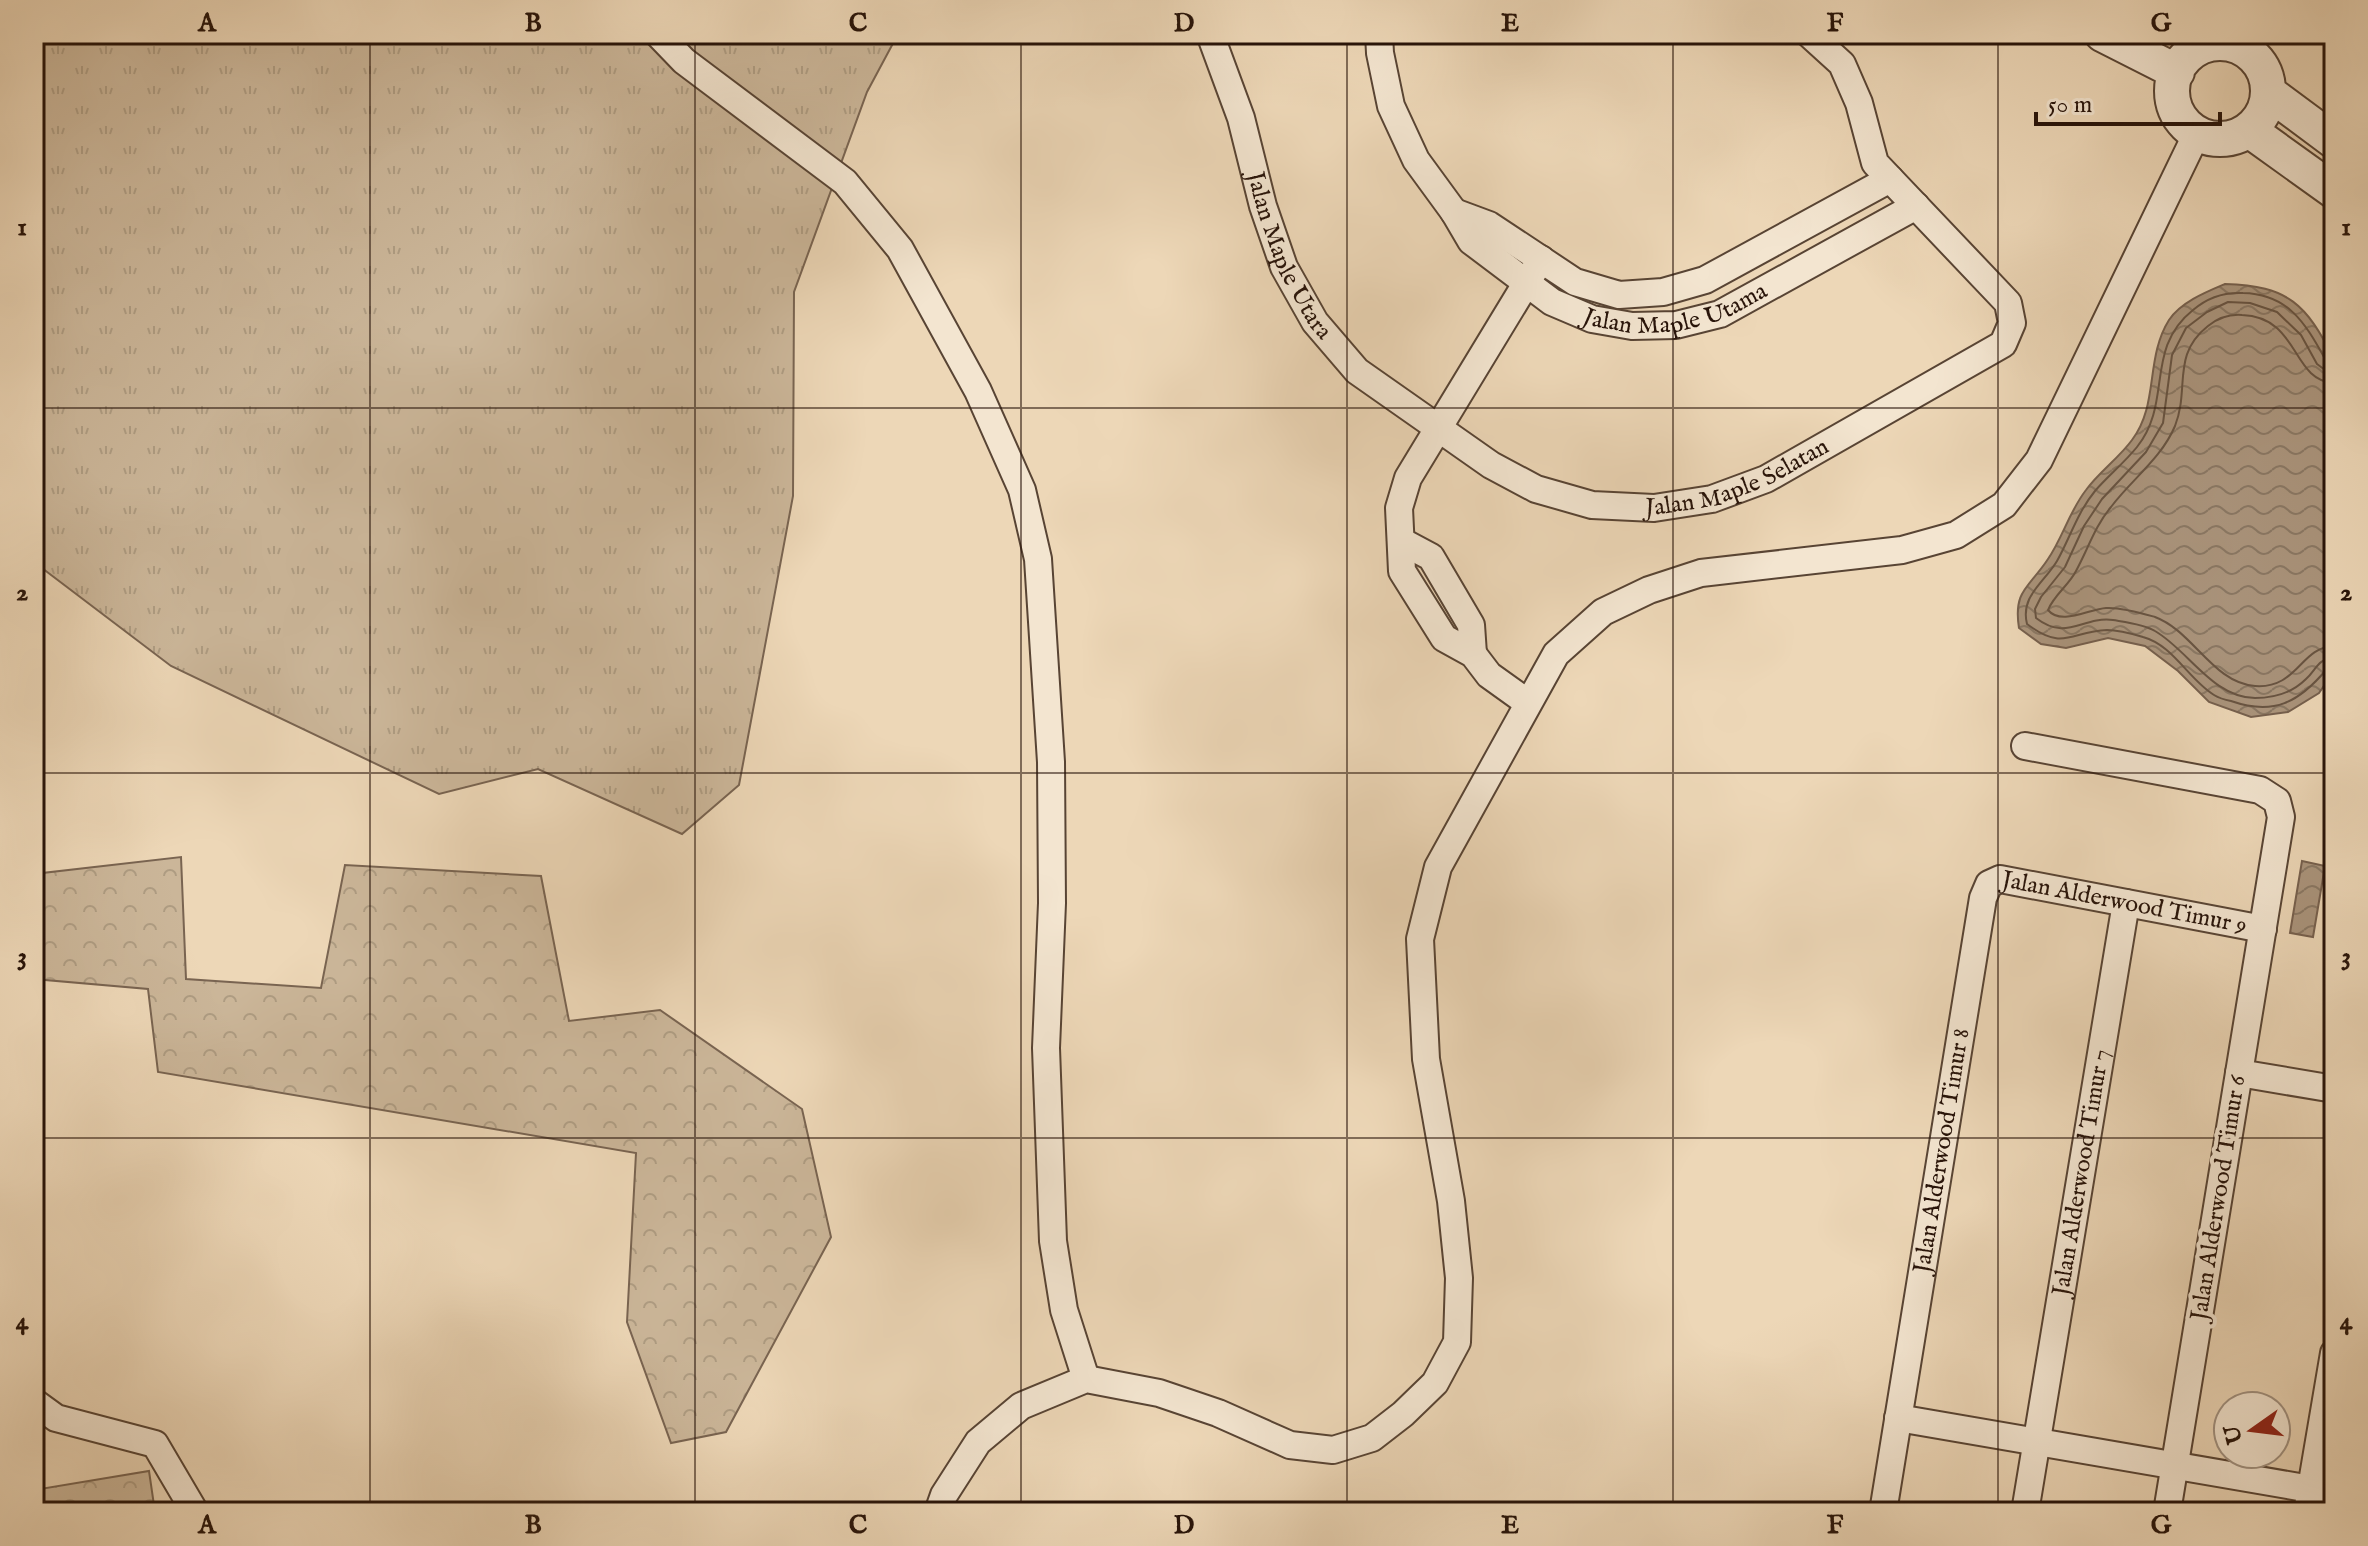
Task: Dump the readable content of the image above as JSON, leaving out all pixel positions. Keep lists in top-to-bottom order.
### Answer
{
  "streets": {
    "street": [
      "Jalan Maple Utara",
      "Jalan Maple Utama",
      "Jalan Maple Selatan",
      "Jalan Alderwood Timur 9",
      "Jalan Alderwood Timur 8",
      "Jalan Alderwood Timur 7",
      "Jalan Alderwood Timur 6"
    ]
  },
  "crossings": [
    ["Jalan Maple Utara", "Jalan Maple Selatan"],
    ["Jalan Maple Utama", "Jalan Maple Selatan"],
    ["Jalan Alderwood Timur 9", "Jalan Alderwood Timur 8"],
    ["Jalan Alderwood Timur 9", "Jalan Alderwood Timur 7"],
    ["Jalan Alderwood Timur 9", "Jalan Alderwood Timur 6"]
  ],
  "scale_bar": "50 m",
  "north": "left",
  "grid": {
    "columns": [
      "A",
      "B",
      "C",
      "D",
      "E",
      "F",
      "G"
    ],
    "rows": [
      "1",
      "2",
      "3",
      "4"
    ]
  }
}
